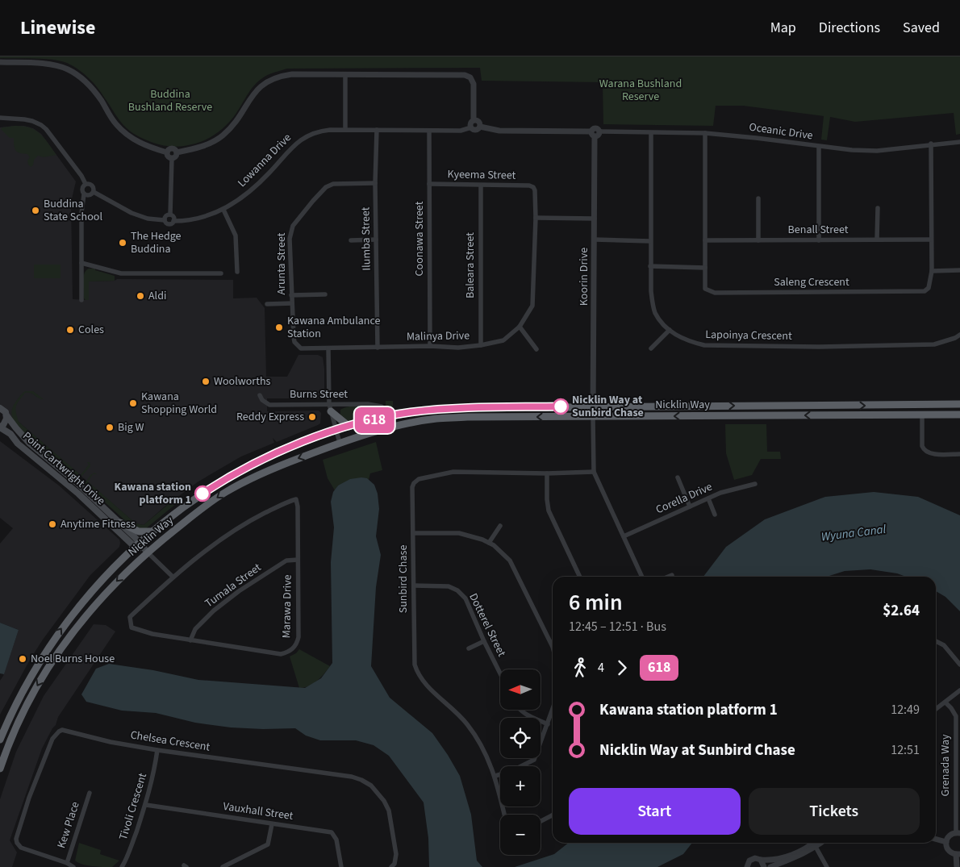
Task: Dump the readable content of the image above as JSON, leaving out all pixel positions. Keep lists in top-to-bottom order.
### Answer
{
  "streets": {
    "highway": ["Nicklin Way"],
    "main road": ["Point Cartwright Drive"],
    "street": [
      "Oceanic Drive",
      "Lowanna Drive",
      "Kyeema Street",
      "Benall Street",
      "Ilumba Street",
      "Coonawa Street",
      "Arunta Street",
      "Baleara Street",
      "Koorin Drive",
      "Saleng Crescent",
      "Lapoinya Crescent",
      "Malinya Drive",
      "Burns Street",
      "Corella Drive",
      "Sunbird Chase",
      "Tumala Street",
      "Marawa Drive",
      "Dotterel Street",
      "Chelsea Crescent",
      "Grenada Way",
      "Tivoli Crescent",
      "Vauxhall Street",
      "Kew Place"
    ]
  },
  "crossings": [
    ["Oceanic Drive", "Saleng Crescent"],
    ["Oceanic Drive", "Lapoinya Crescent"],
    ["Lowanna Drive", "Ilumba Street"],
    ["Lowanna Drive", "Coonawa Street"],
    ["Kyeema Street", "Coonawa Street"],
    ["Kyeema Street", "Baleara Street"],
    ["Kyeema Street", "Malinya Drive"],
    ["Benall Street", "Saleng Crescent"],
    ["Ilumba Street", "Arunta Street"],
    ["Ilumba Street", "Malinya Drive"],
    ["Coonawa Street", "Malinya Drive"],
    ["Arunta Street", "Malinya Drive"],
    ["Baleara Street", "Malinya Drive"],
    ["Koorin Drive", "Nicklin Way"],
    ["Nicklin Way", "Point Cartwright Drive"],
    ["Sunbird Chase", "Dotterel Street"],
    ["Tumala Street", "Marawa Drive"],
    ["Chelsea Crescent", "Tivoli Crescent"],
    ["Chelsea Crescent", "Kew Place"],
    ["Tivoli Crescent", "Vauxhall Street"]
  ],
  "water": ["Wyuna Canal"],
  "parks": ["Warana Bushland Reserve", "Buddina Bushland Reserve"],
  "places": [
    "Buddina State School",
    "The Hedge Buddina",
    "Aldi",
    "Kawana Ambulance Station",
    "Coles",
    "Woolworths",
    "Kawana Shopping World",
    "Nicklin Way at Sunbird Chase",
    "Reddy Express",
    "Big W",
    "Kawana station platform 1",
    "Anytime Fitness",
    "Noel Burns House"
  ],
  "lines": ["bus line 618"],
  "north": "left",
  "page": {
    "header": "Linewise",
    "nav": ["Map", "Directions", "Saved"],
    "on_map": "618",
    "heading": ["6 min", "12:45 – 12:51 · Bus", "$2.64"],
    "legs": ["4", "618"],
    "map_buttons": ["+", "−"],
    "list": [
      {
        "name": "Kawana station platform 1",
        "value": "12:49"
      },
      {
        "name": "Nicklin Way at Sunbird Chase",
        "value": "12:51"
      }
    ],
    "buttons": ["Start", "Tickets"]
  }
}
